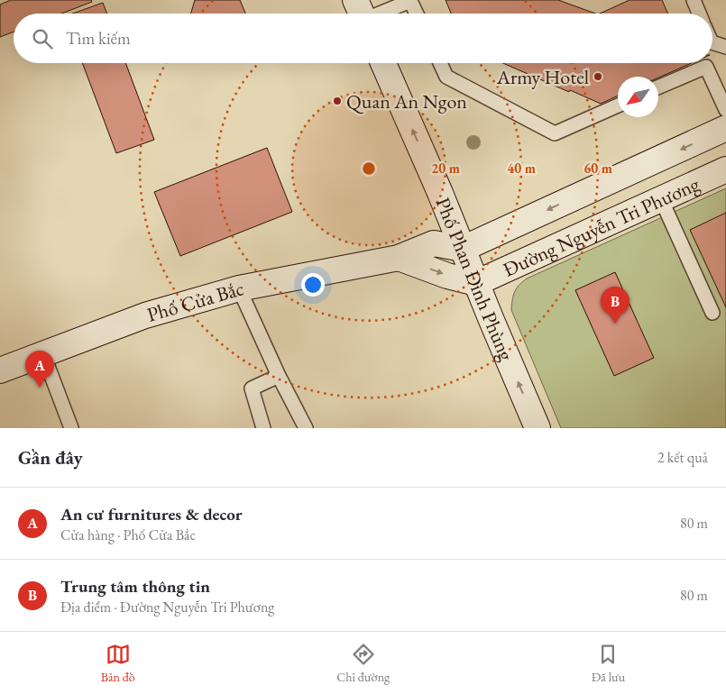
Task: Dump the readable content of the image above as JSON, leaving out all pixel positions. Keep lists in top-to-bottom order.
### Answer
{
  "streets": {
    "street": ["Đường Nguyễn Tri Phương", "Phố Phan Đình Phùng", "Phố Cửa Bắc"]
  },
  "crossings": [
    ["Đường Nguyễn Tri Phương", "Phố Phan Đình Phùng"],
    ["Đường Nguyễn Tri Phương", "Phố Cửa Bắc"],
    ["Phố Phan Đình Phùng", "Phố Cửa Bắc"]
  ],
  "one_way": ["Phố Phan Đình Phùng"],
  "places": ["Army Hotel", "Quan An Ngon"],
  "north": "bottom left",
  "page": {
    "search": "Tìm kiếm",
    "pins": ["B", "A"],
    "heading": ["Gần đây", "2 kết quả"],
    "list": [
      {
        "mark": "A",
        "name": "An cư furnitures & decor",
        "note": "Cửa hàng · Phố Cửa Bắc",
        "value": "80 m"
      },
      {
        "mark": "B",
        "name": "Trung tâm thông tin",
        "note": "Địa điểm · Đường Nguyễn Tri Phương",
        "value": "80 m"
      }
    ],
    "nav": ["Bản đồ", "Chỉ đường", "Đã lưu"]
  },
  "rings": ["20 m", "40 m", "60 m"]
}
